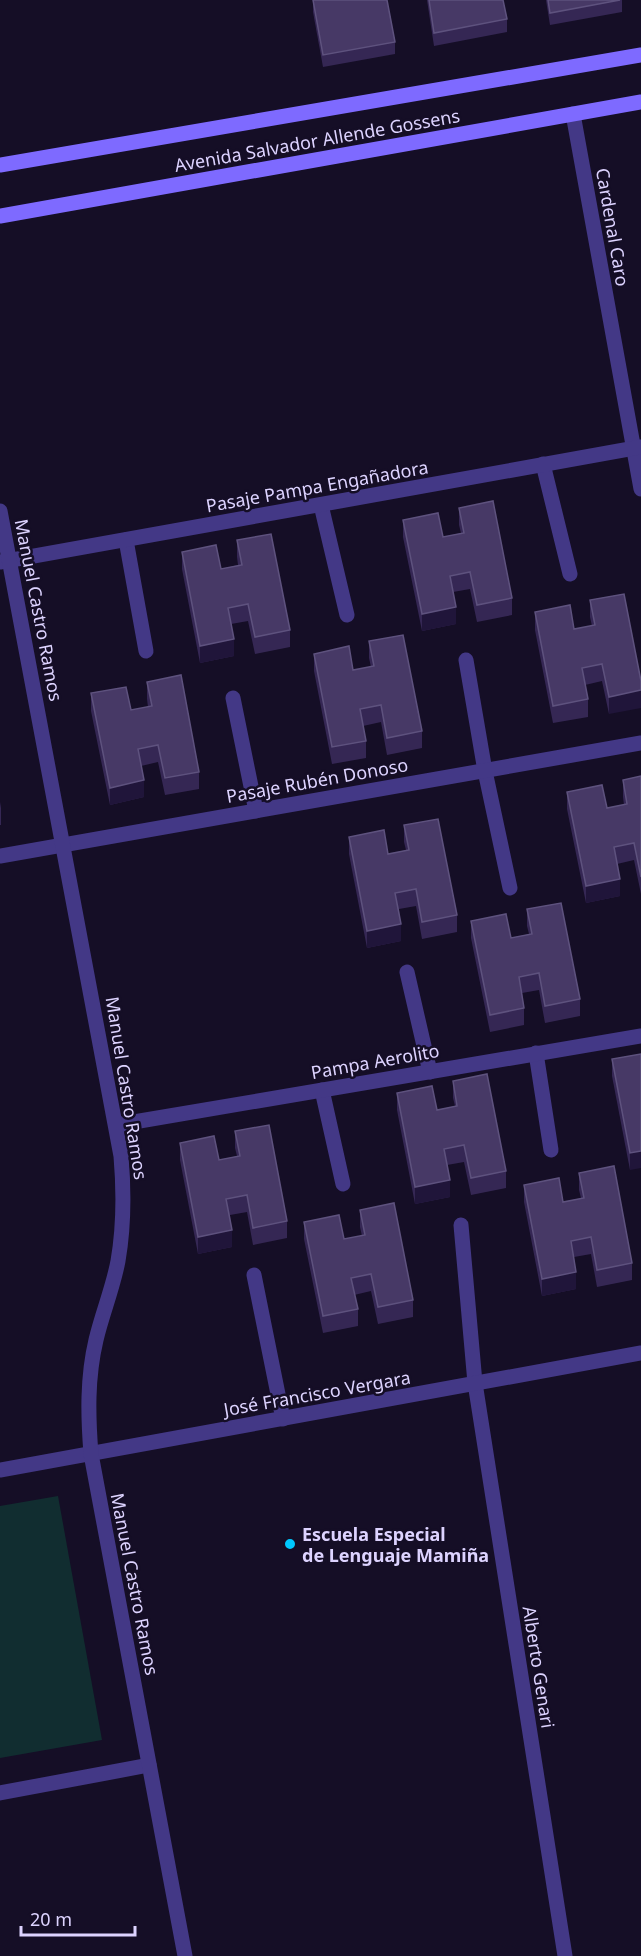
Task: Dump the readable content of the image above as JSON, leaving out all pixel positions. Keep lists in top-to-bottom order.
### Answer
{
  "streets": {
    "main road": ["Avenida Salvador Allende Gossens"],
    "street": [
      "Cardenal Caro",
      "Pasaje Pampa Engañadora",
      "Manuel Castro Ramos",
      "Pasaje Rubén Donoso",
      "Pampa Aerolito",
      "José Francisco Vergara",
      "Alberto Genari"
    ]
  },
  "crossings": [
    ["Avenida Salvador Allende Gossens", "Cardenal Caro"],
    ["Cardenal Caro", "Pasaje Pampa Engañadora"],
    ["Pasaje Pampa Engañadora", "Manuel Castro Ramos"],
    ["Manuel Castro Ramos", "Pasaje Rubén Donoso"],
    ["Manuel Castro Ramos", "Pampa Aerolito"],
    ["Manuel Castro Ramos", "José Francisco Vergara"],
    ["José Francisco Vergara", "Alberto Genari"]
  ],
  "places": ["Escuela Especial de Lenguaje Mamiña"],
  "scale_bar": "20 m"
}
